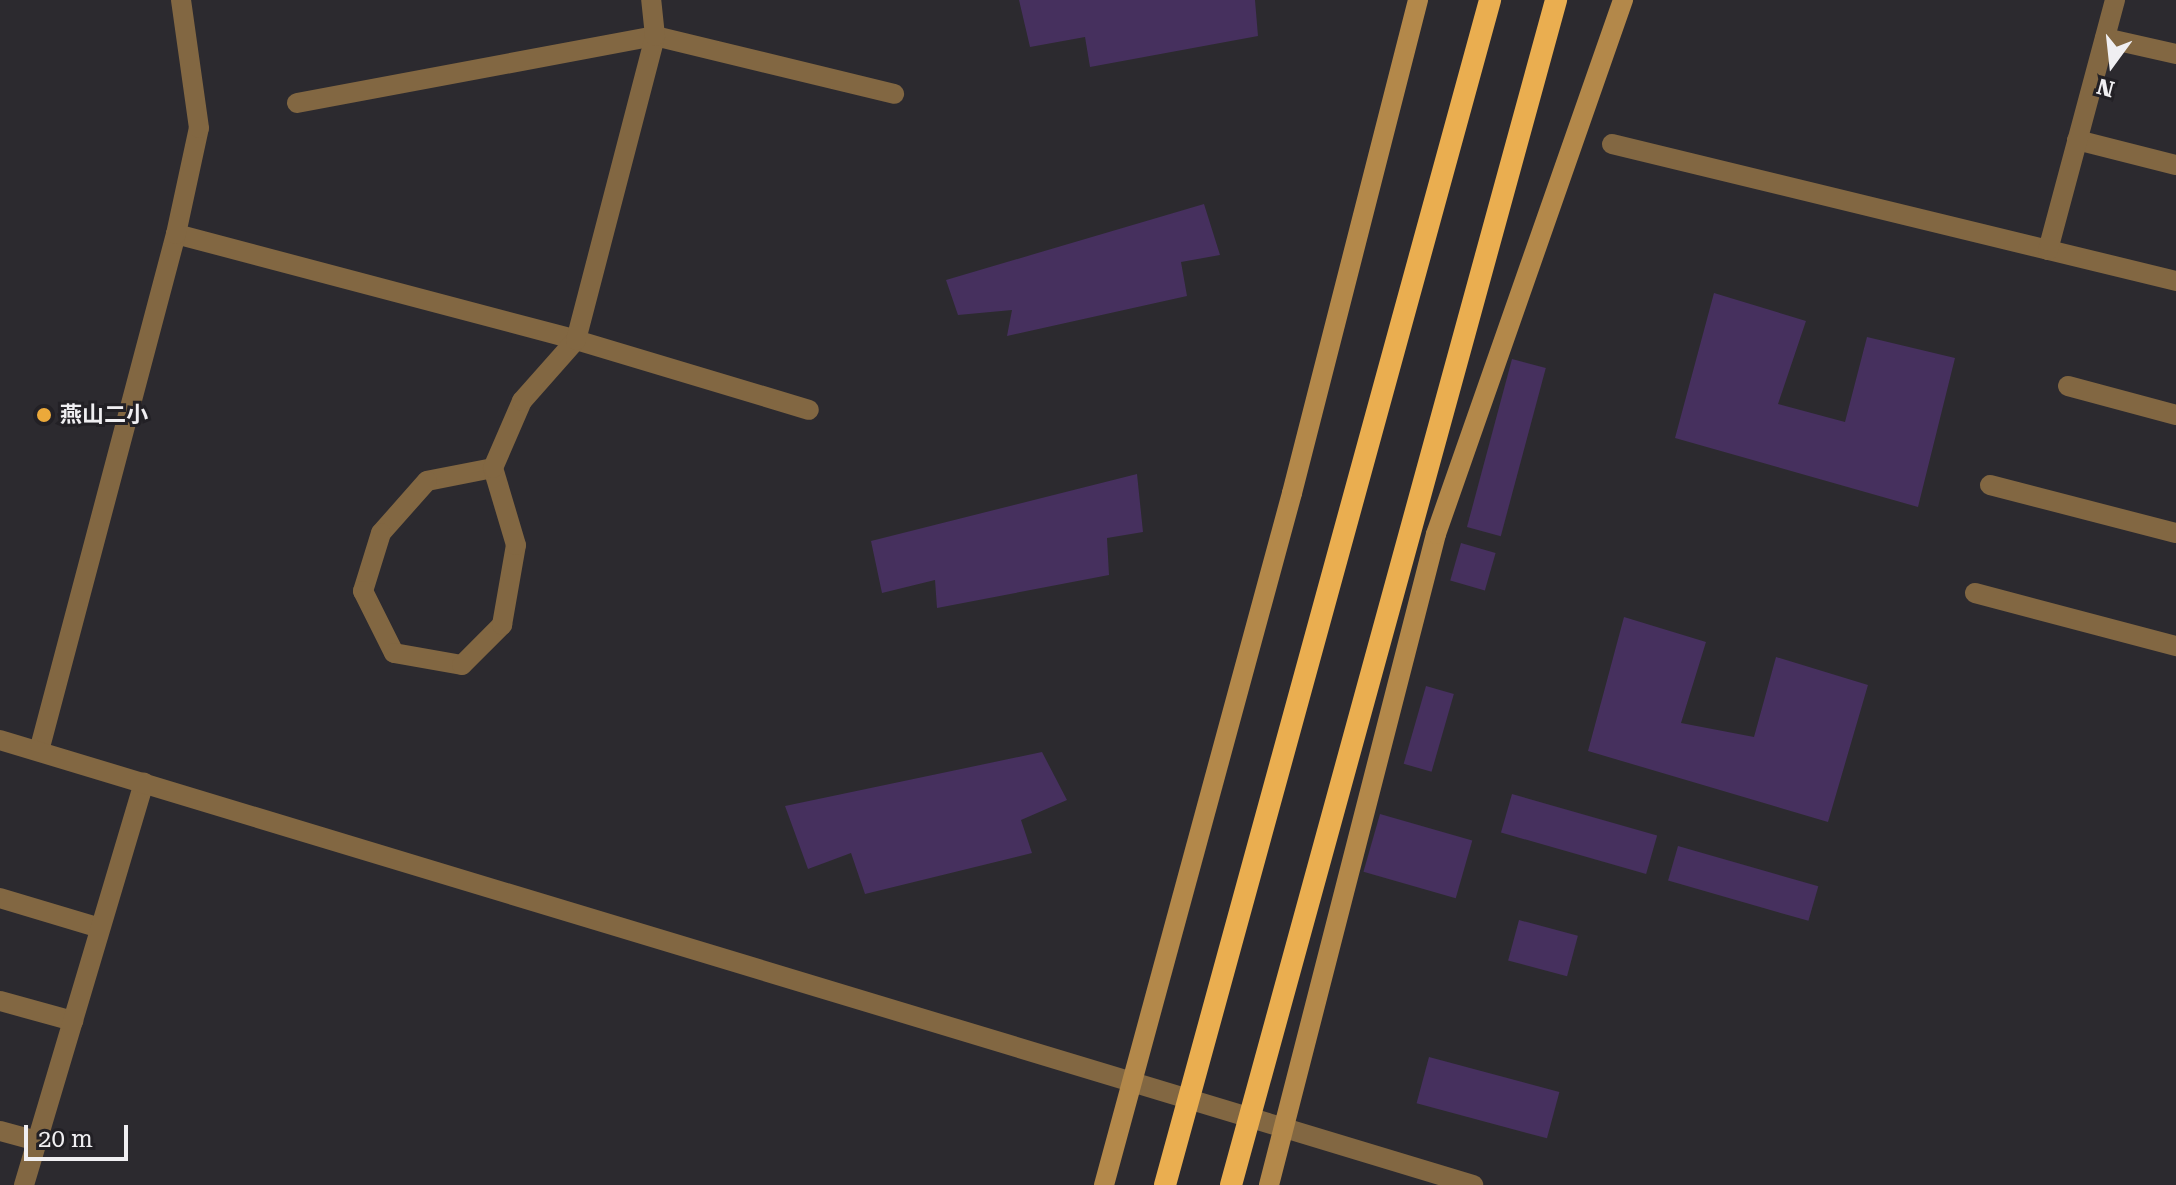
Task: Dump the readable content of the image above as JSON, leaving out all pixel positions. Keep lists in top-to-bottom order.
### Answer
{
  "places": ["燕山二小"],
  "scale_bar": "20 m",
  "north": "bottom"
}
